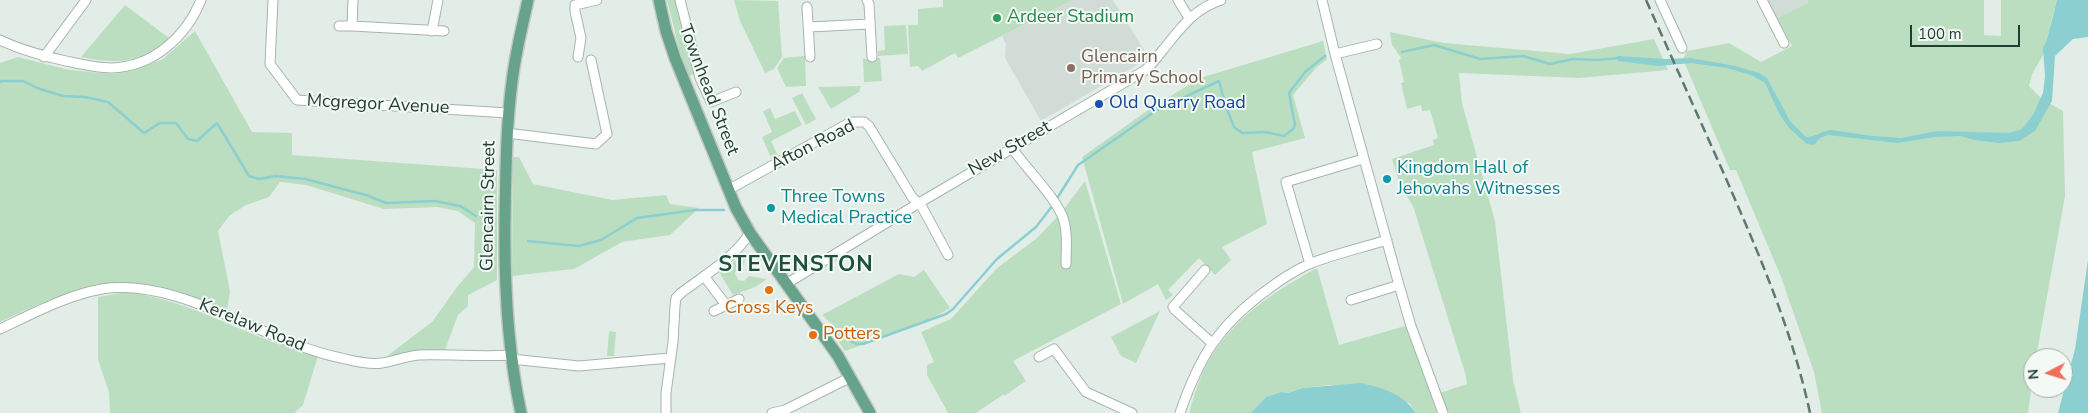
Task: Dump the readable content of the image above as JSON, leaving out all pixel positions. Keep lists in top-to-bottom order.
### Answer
{
  "streets": {
    "main road": ["Townhead Street", "Glencairn Street"],
    "street": [
      "Mcgregor Avenue",
      "Afton Road",
      "New Street",
      "Kerelaw Road"
    ]
  },
  "crossings": [
    ["Townhead Street", "Afton Road"],
    ["Townhead Street", "New Street"],
    ["Mcgregor Avenue", "Glencairn Street"],
    ["Afton Road", "New Street"],
    ["Glencairn Street", "Kerelaw Road"]
  ],
  "districts": ["STEVENSTON"],
  "places": [
    "Ardeer Stadium",
    "Glencairn Primary School",
    "Old Quarry Road",
    "Kingdom Hall of Jehovahs Witnesses",
    "Three Towns Medical Practice",
    "Cross Keys",
    "Potters"
  ],
  "scale_bar": "100 m",
  "north": "left"
}
